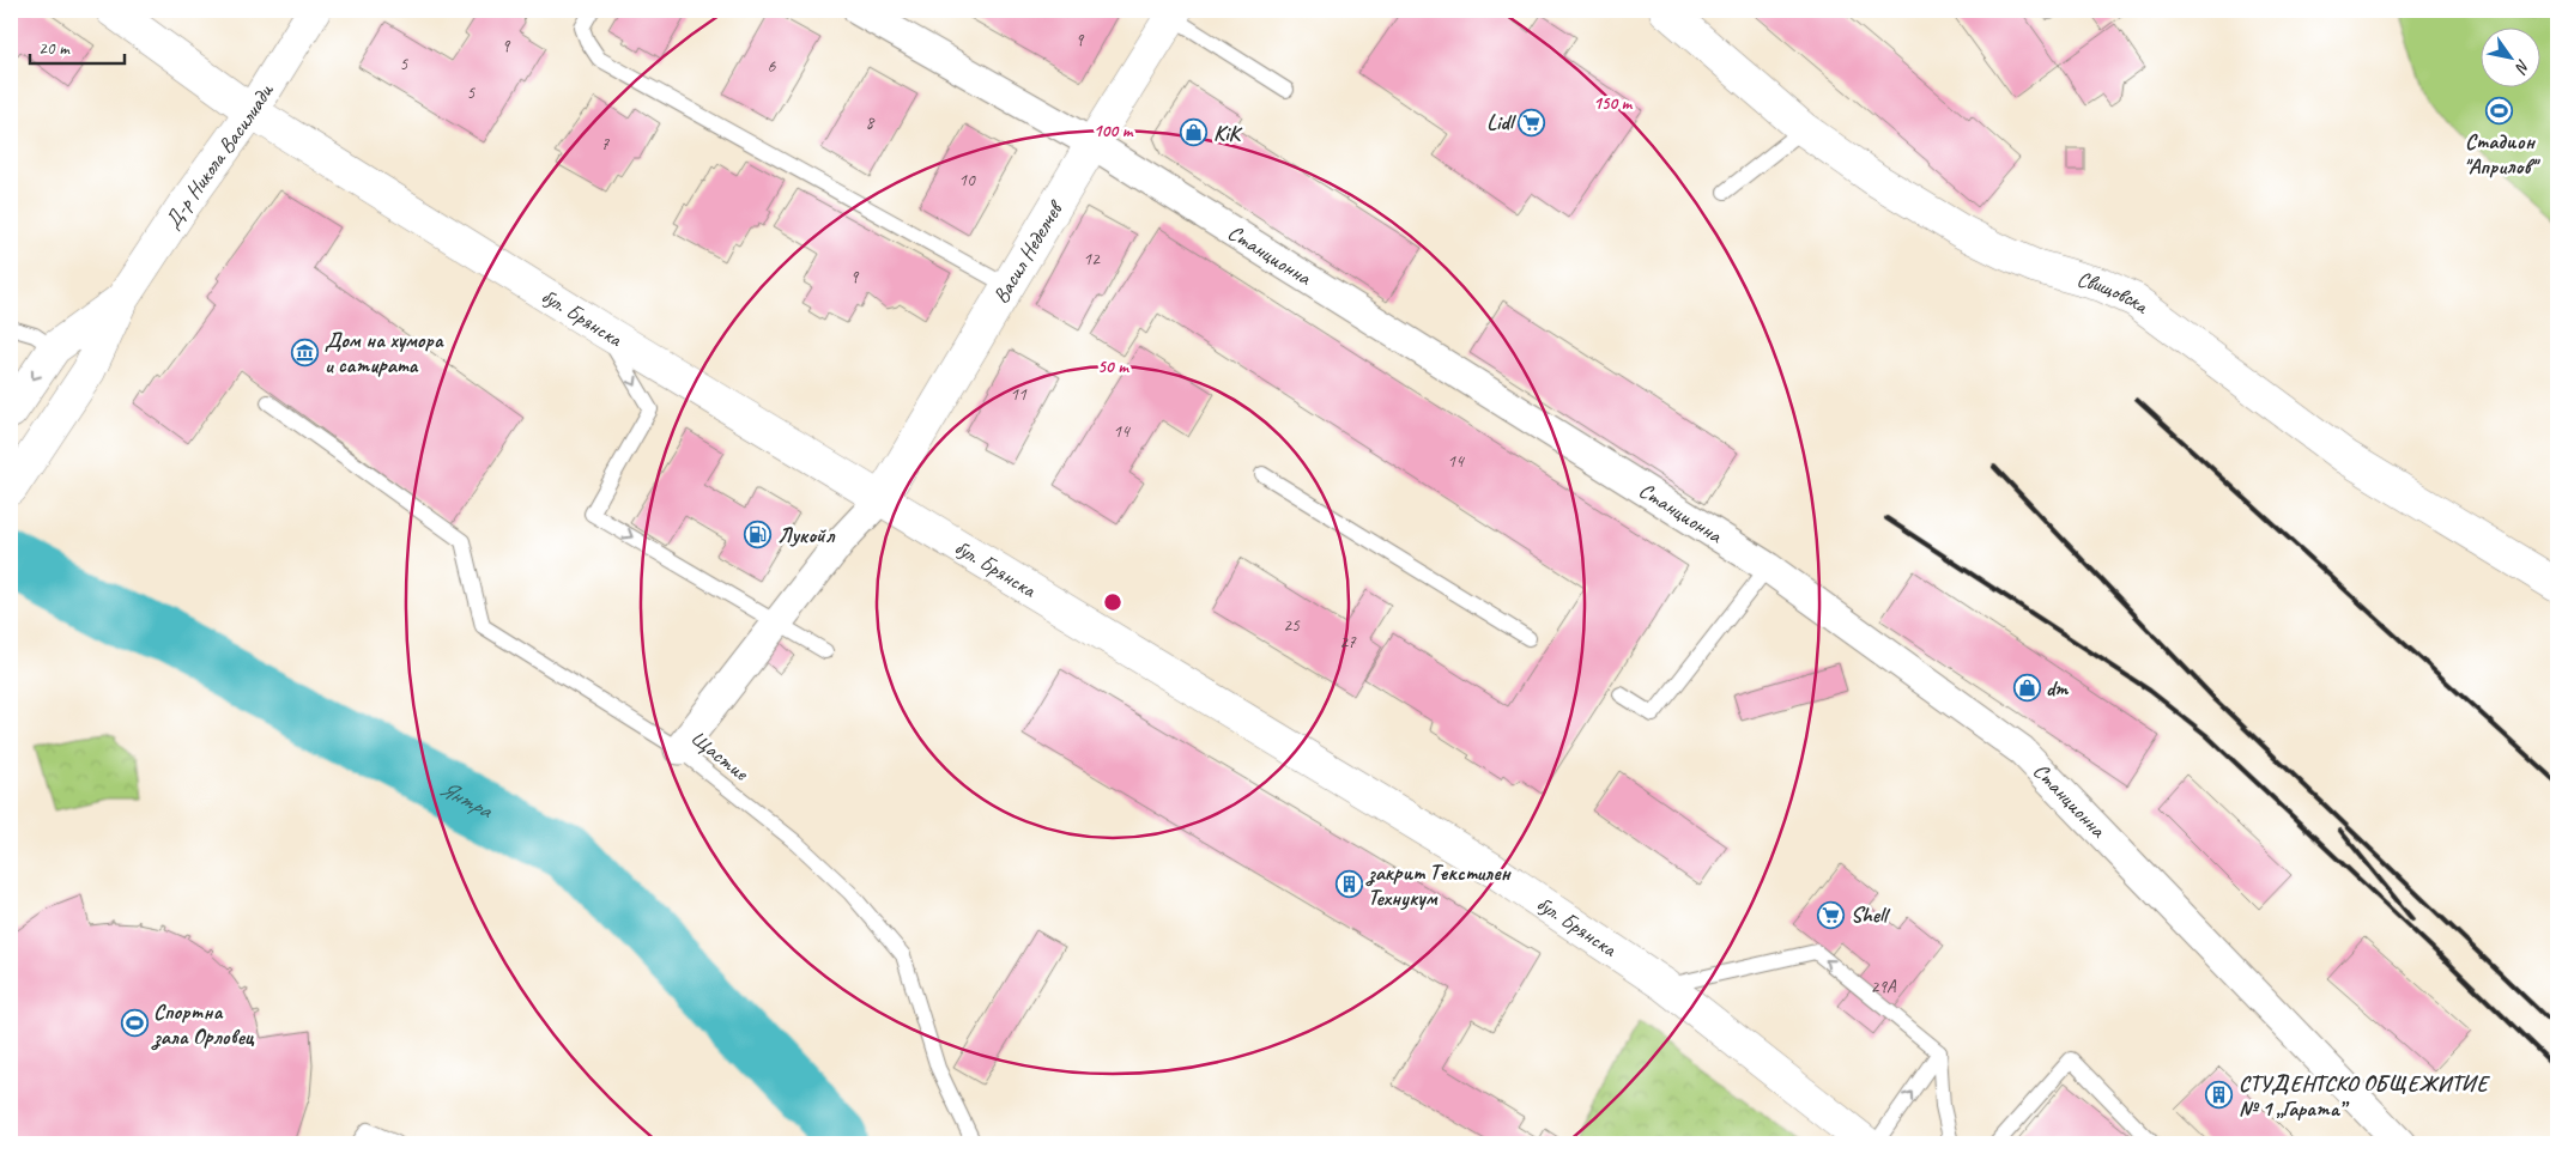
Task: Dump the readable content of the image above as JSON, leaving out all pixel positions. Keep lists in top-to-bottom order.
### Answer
{
  "streets": {
    "street": [
      "Д-р Никола Василиади",
      "Васил Неделчев",
      "Станционна",
      "Свищовска",
      "бул. Брянска"
    ],
    "lane": ["Щастие"]
  },
  "crossings": [
    ["Д-р Никола Василиади", "бул. Брянска"],
    ["Васил Неделчев", "Станционна"],
    ["Васил Неделчев", "бул. Брянска"]
  ],
  "water": ["Янтра"],
  "places": {
    "sports": ["Стадион \"Априлов\"", "Спортна зала Орловец"],
    "supermarket": ["Lidl", "Shell"],
    "shop": ["KiK", "dm"],
    "museum": ["Дом на хумора и сатирата"],
    "fuel station": ["Лукойл"],
    "building": ["закрит Текстилен Технукум", "СТУДЕНТСКО ОБЩЕЖИТИЕ № 1 „Гарата”"]
  },
  "house_numbers": [
    "9",
    "9",
    "5",
    "6",
    "5",
    "8",
    "7",
    "10",
    "12",
    "9",
    "11",
    "14",
    "14",
    "25",
    "27",
    "29A"
  ],
  "scale_bar": "20 m",
  "north": "bottom right",
  "rings": ["150 m", "100 m", "50 m"]
}
